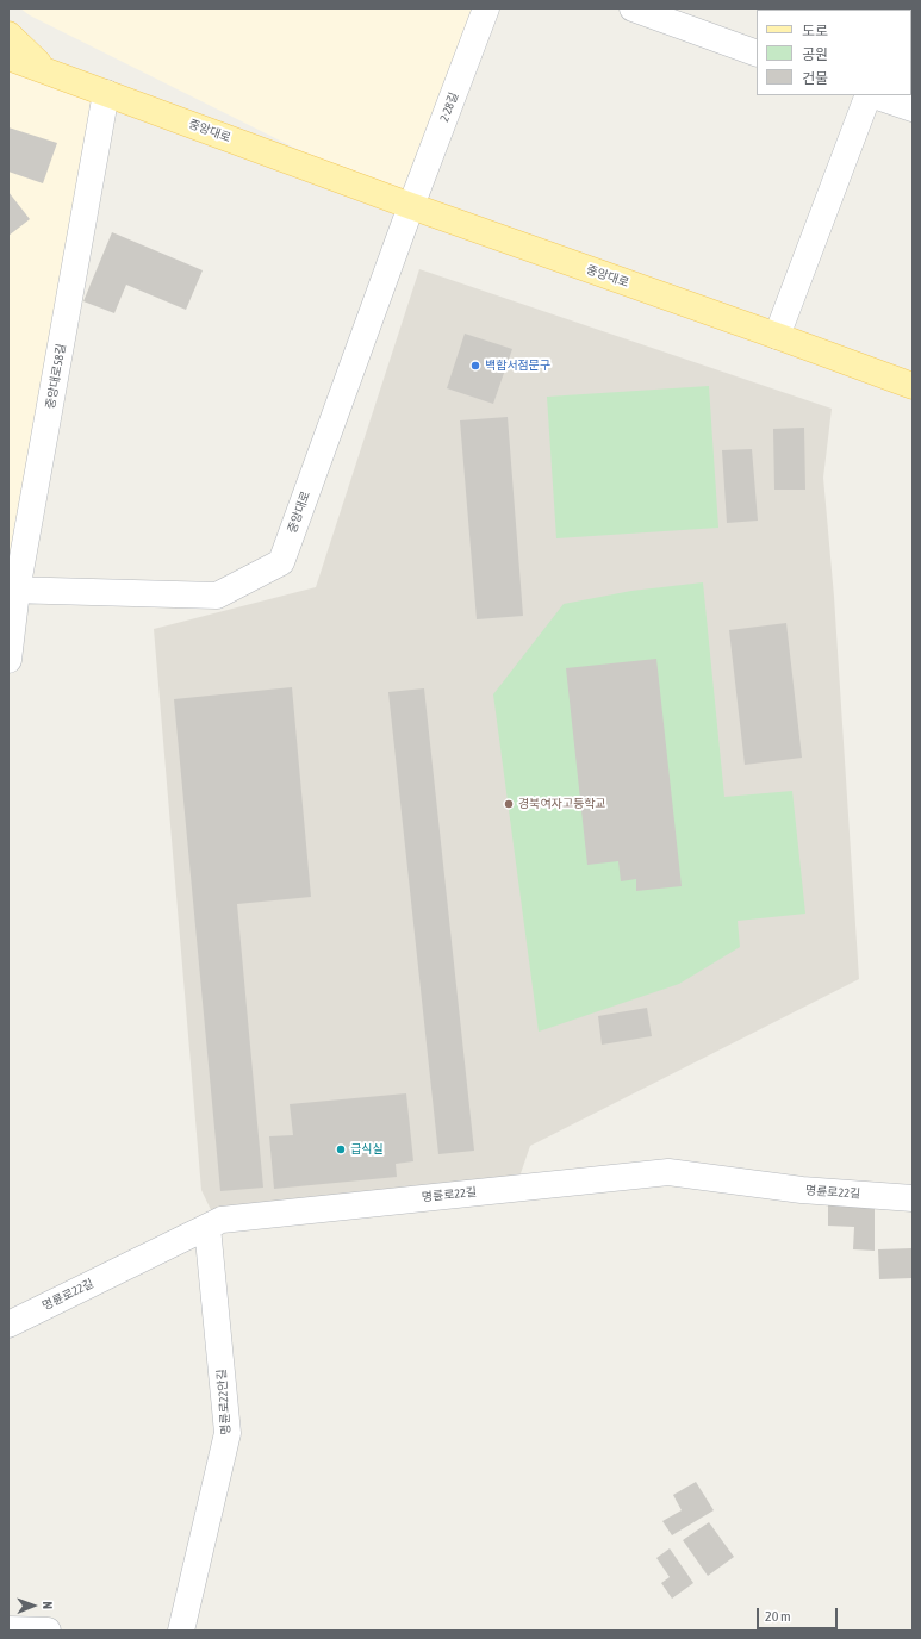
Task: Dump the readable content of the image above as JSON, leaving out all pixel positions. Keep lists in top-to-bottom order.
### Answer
{
  "streets": {
    "main road": ["중앙대로"],
    "street": [
      "2·28길",
      "중앙대로58길",
      "명륜로22길",
      "명륜로22안길"
    ]
  },
  "crossings": [
    ["2·28길", "중앙대로"],
    ["중앙대로", "중앙대로58길"],
    ["명륜로22길", "명륜로22안길"]
  ],
  "places": ["백합서점문구", "경북여자고등학교", "급식실"],
  "legend": ["도로", "공원", "건물"],
  "scale_bar": "20 m",
  "north": "right"
}
